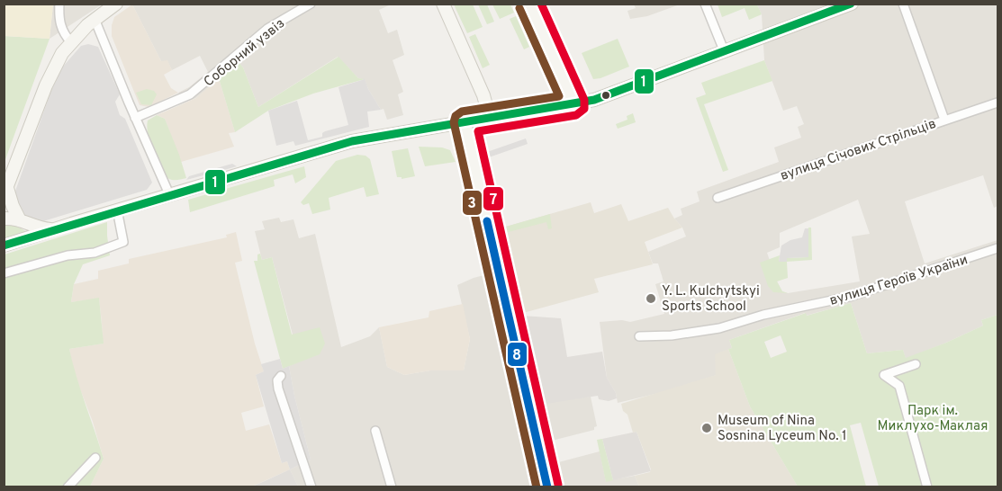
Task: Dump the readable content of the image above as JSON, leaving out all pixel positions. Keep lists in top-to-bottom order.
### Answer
{
  "streets": {
    "street": ["Соборний узвіз", "вулиця Січових Стрільців", "вулиця Героїв України"]
  },
  "parks": ["Парк ім. Миклухо-Маклая"],
  "places": ["Y. L. Kulchytskyi Sports School", "Museum of Nina Sosnina Lyceum No. 1"],
  "lines": [
    "transit line 1",
    "transit line 7",
    "transit line 3",
    "transit line 8"
  ]
}
